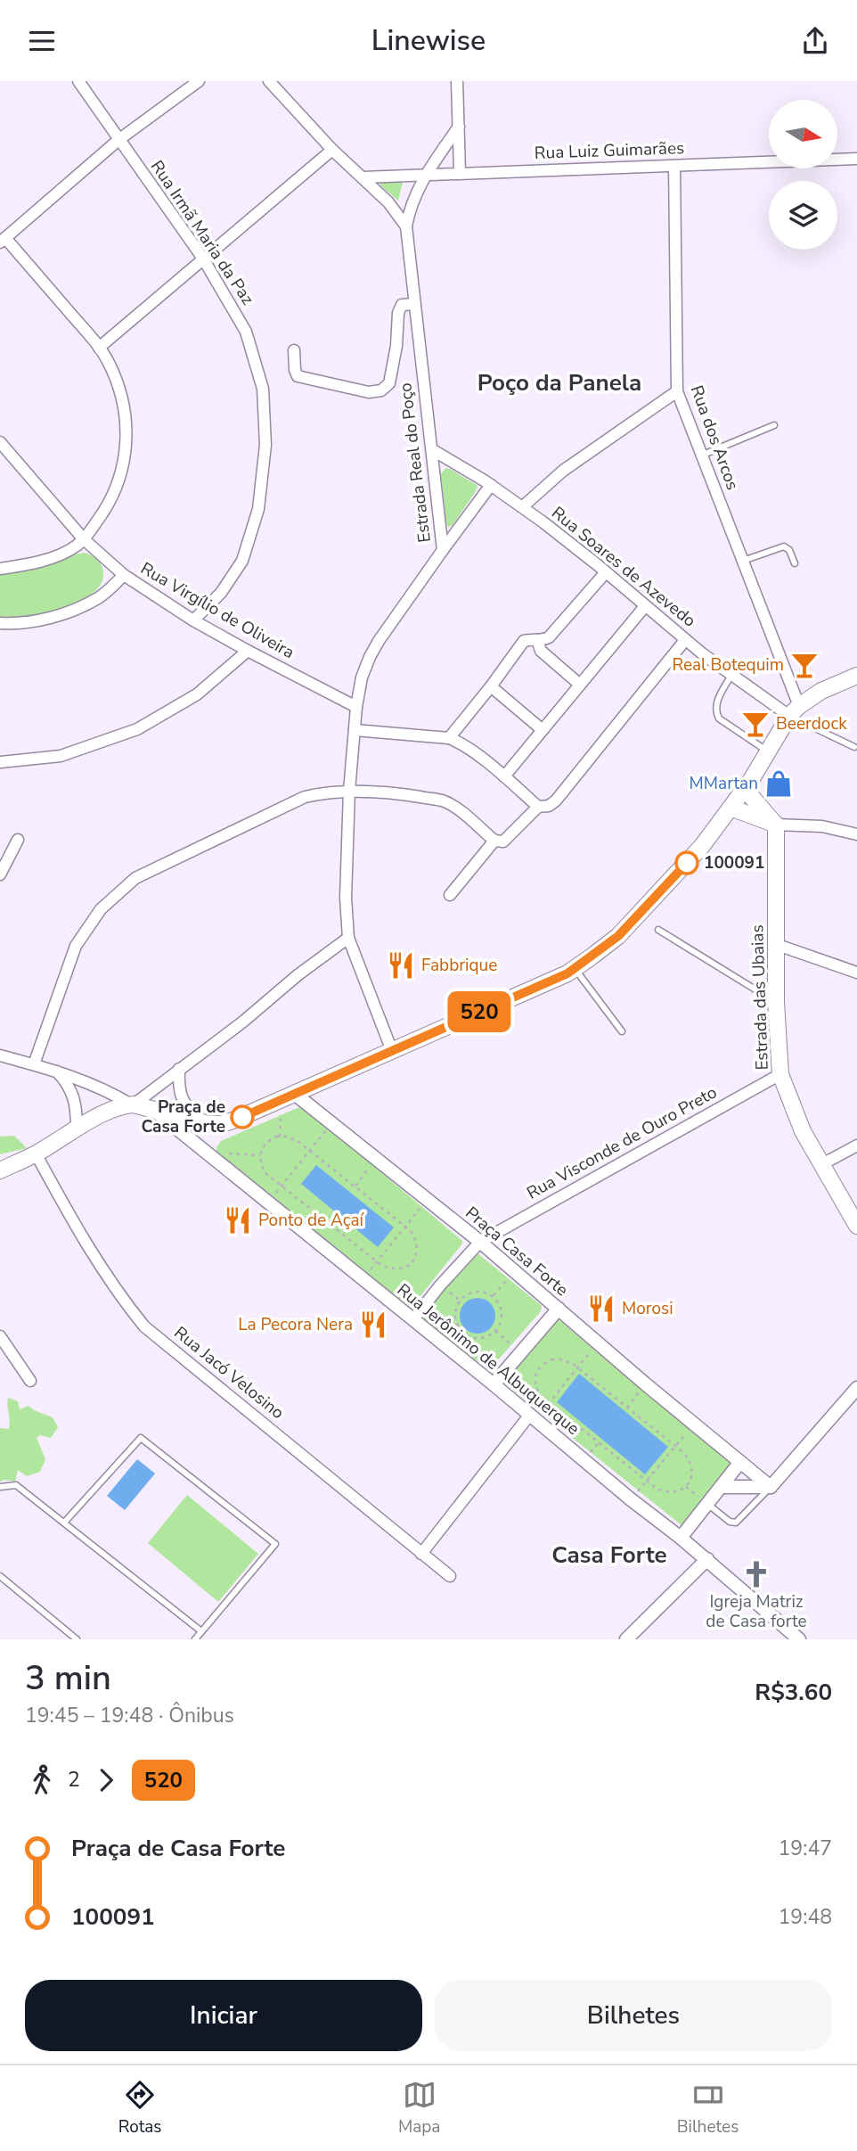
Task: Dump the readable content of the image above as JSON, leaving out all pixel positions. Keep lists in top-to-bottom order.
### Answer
{
  "streets": {
    "main road": ["Estrada das Ubaias"],
    "street": [
      "Rua Luiz Guimarães",
      "Rua Irmã Maria da Paz",
      "Rua dos Arcos",
      "Estrada Real do Poço",
      "Rua Soares de Azevedo",
      "Rua Virgílio de Oliveira",
      "Rua Visconde de Ouro Preto",
      "Praça Casa Forte",
      "Rua Jerônimo de Albuquerque",
      "Rua Jacó Velosino"
    ]
  },
  "crossings": [
    ["Rua Luiz Guimarães", "Rua dos Arcos"],
    ["Rua Irmã Maria da Paz", "Rua Virgílio de Oliveira"],
    ["Rua dos Arcos", "Rua Soares de Azevedo"],
    ["Estrada Real do Poço", "Rua Soares de Azevedo"],
    ["Estrada Real do Poço", "Rua Virgílio de Oliveira"],
    ["Estrada das Ubaias", "Rua Visconde de Ouro Preto"],
    ["Rua Visconde de Ouro Preto", "Praça Casa Forte"]
  ],
  "districts": ["Poço da Panela", "Casa Forte"],
  "places": {
    "bar": ["Real Botequim", "Beerdock"],
    "shop": ["MMartan"],
    "other": ["100091", "Praça de Casa Forte"],
    "restaurant": [
      "Fabbrique",
      "Ponto de Açaí",
      "Morosi",
      "La Pecora Nera"
    ],
    "church": ["Igreja Matriz de Casa forte"]
  },
  "lines": ["bus line 520"],
  "north": "right",
  "page": {
    "header": "Linewise",
    "on_map": "520",
    "heading": ["3 min", "19:45 – 19:48 · Ônibus", "R$3.60"],
    "legs": ["2", "520"],
    "list": [
      {
        "name": "Praça de Casa Forte",
        "value": "19:47"
      },
      {
        "name": "100091",
        "value": "19:48"
      }
    ],
    "buttons": ["Iniciar", "Bilhetes"],
    "tabs": ["Rotas", "Mapa", "Bilhetes"]
  }
}
